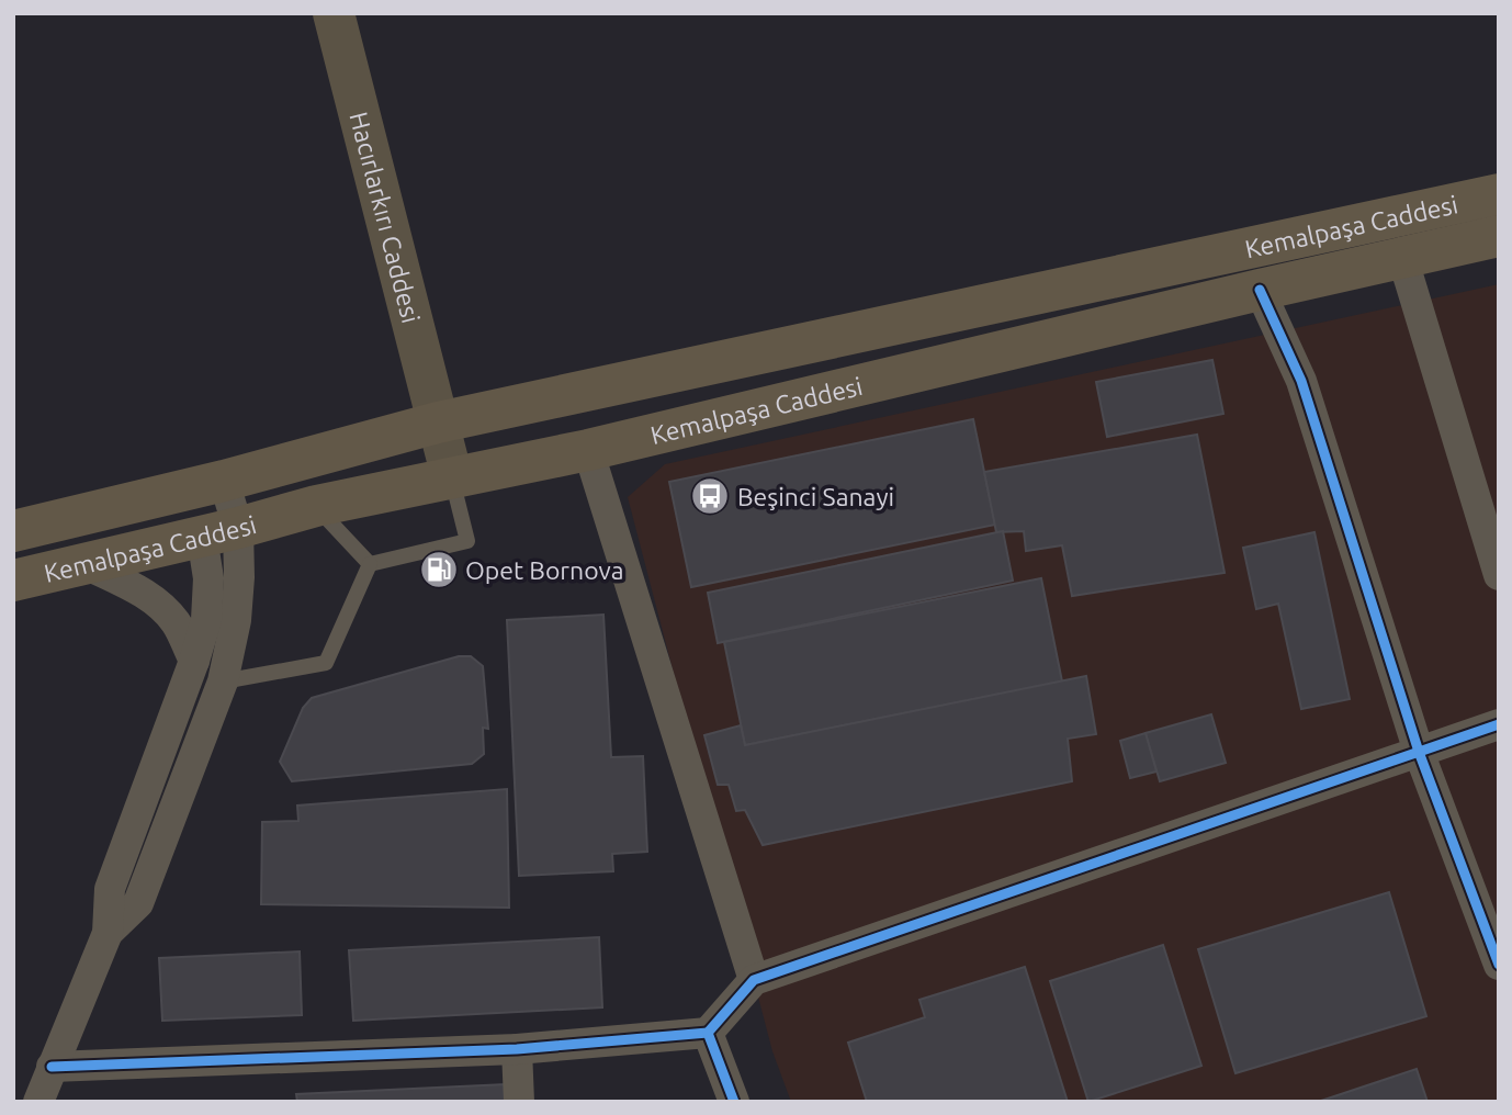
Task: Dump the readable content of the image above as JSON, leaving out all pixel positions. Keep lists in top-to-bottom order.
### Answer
{
  "streets": {
    "main road": ["Kemalpaşa Caddesi"],
    "street": ["Hacırlarkırı Caddesi"]
  },
  "crossings": [
    ["Hacırlarkırı Caddesi", "Kemalpaşa Caddesi"]
  ],
  "places": {
    "bus stop": ["Beşinci Sanayi"],
    "fuel station": ["Opet Bornova"]
  }
}
